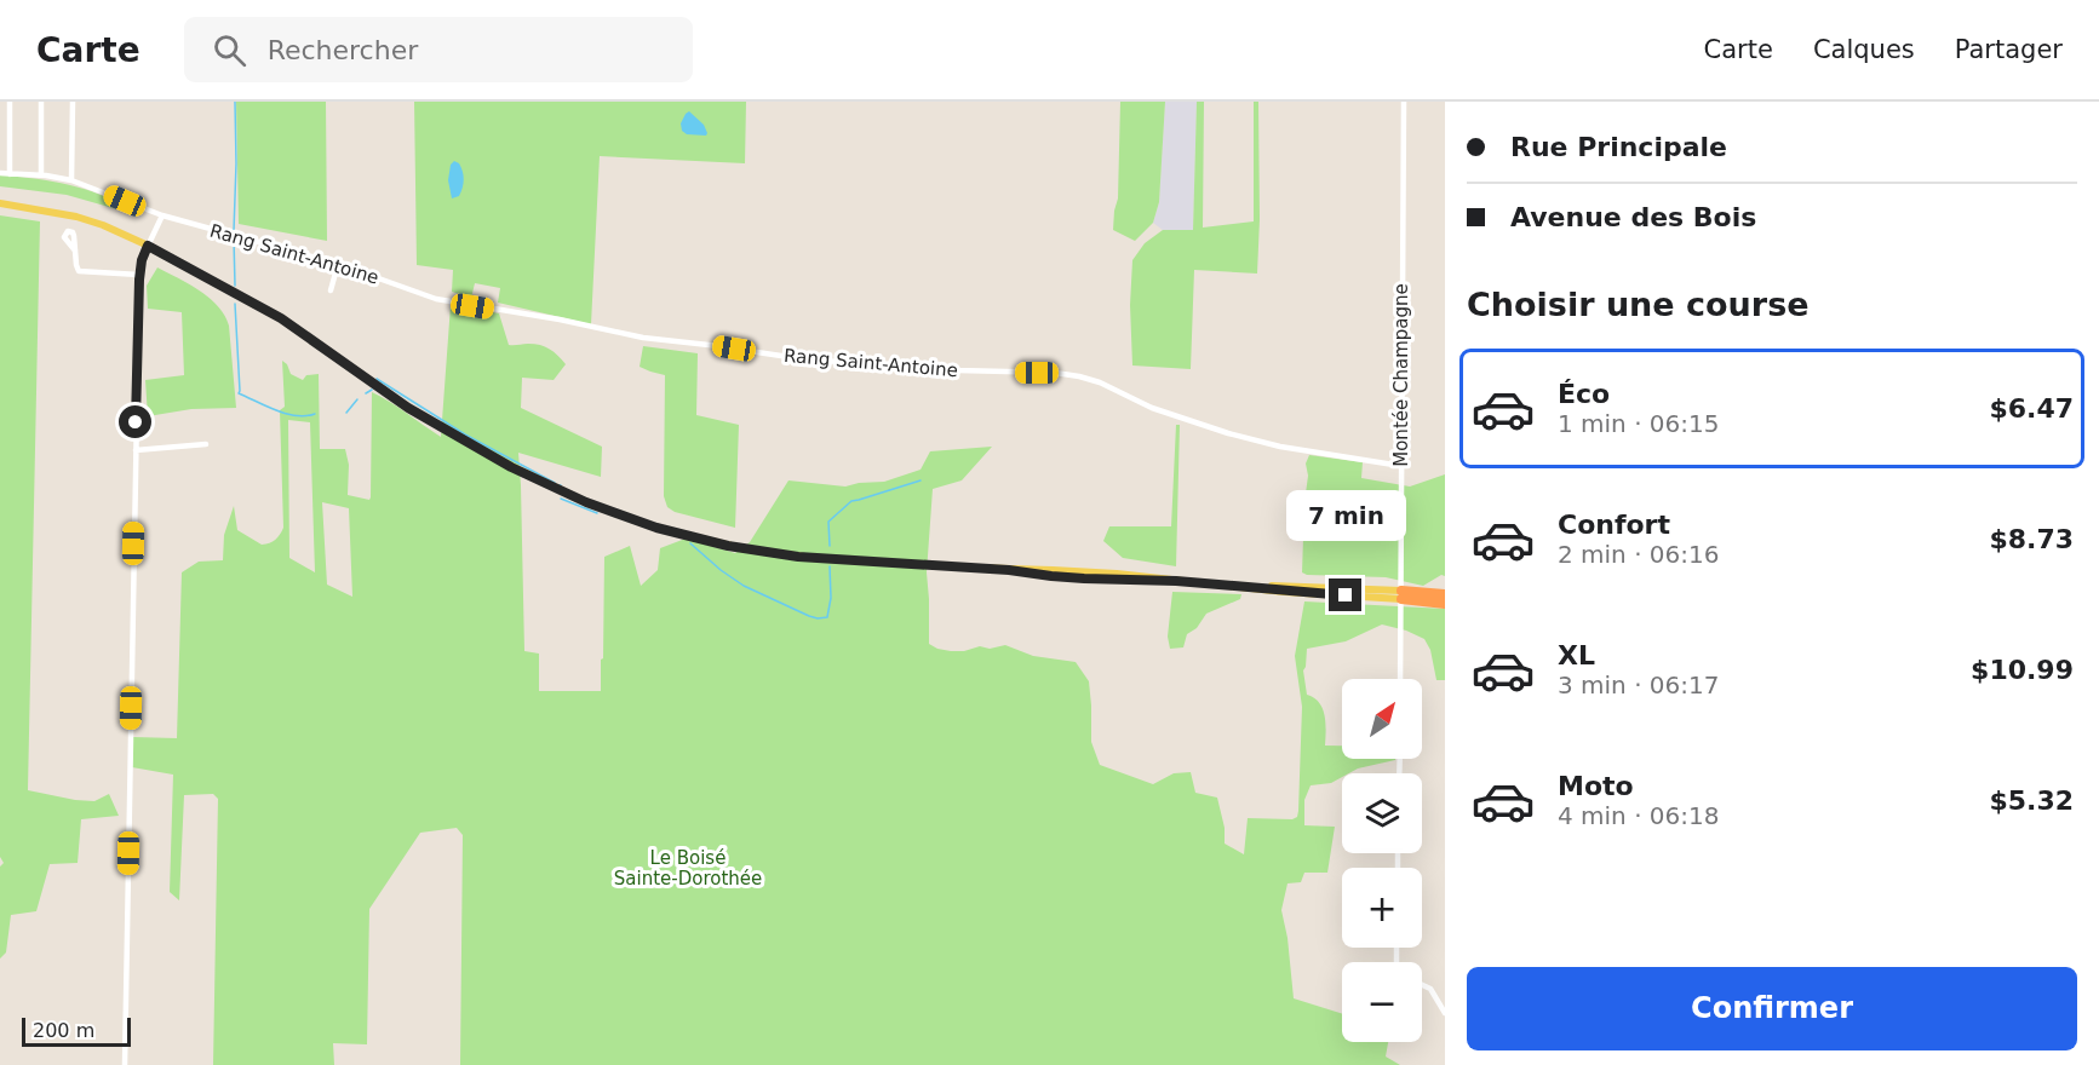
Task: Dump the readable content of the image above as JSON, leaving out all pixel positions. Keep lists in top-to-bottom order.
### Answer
{
  "streets": {
    "street": ["Rang Saint-Antoine", "Montée Champagne"]
  },
  "crossings": [
    ["Rang Saint-Antoine", "Montée Champagne"]
  ],
  "parks": ["Le Boisé Sainte-Dorothée"],
  "scale_bar": "200 m",
  "north": "top right",
  "page": {
    "header": "Carte",
    "search": "Rechercher",
    "nav": ["Carte", "Calques", "Partager"],
    "banner": ["Rue Principale", "Avenue des Bois"],
    "heading": "Choisir une course",
    "list": [
      {
        "name": "Éco",
        "note": "1 min · 06:15",
        "value": "$6.47"
      },
      {
        "name": "Confort",
        "note": "2 min · 06:16",
        "value": "$8.73"
      },
      {
        "name": "XL",
        "note": "3 min · 06:17",
        "value": "$10.99"
      },
      {
        "name": "Moto",
        "note": "4 min · 06:18",
        "value": "$5.32"
      }
    ],
    "bubble": "7 min",
    "map_buttons": ["+", "−"],
    "buttons": "Confirmer",
    "scale": "200 m"
  }
}
